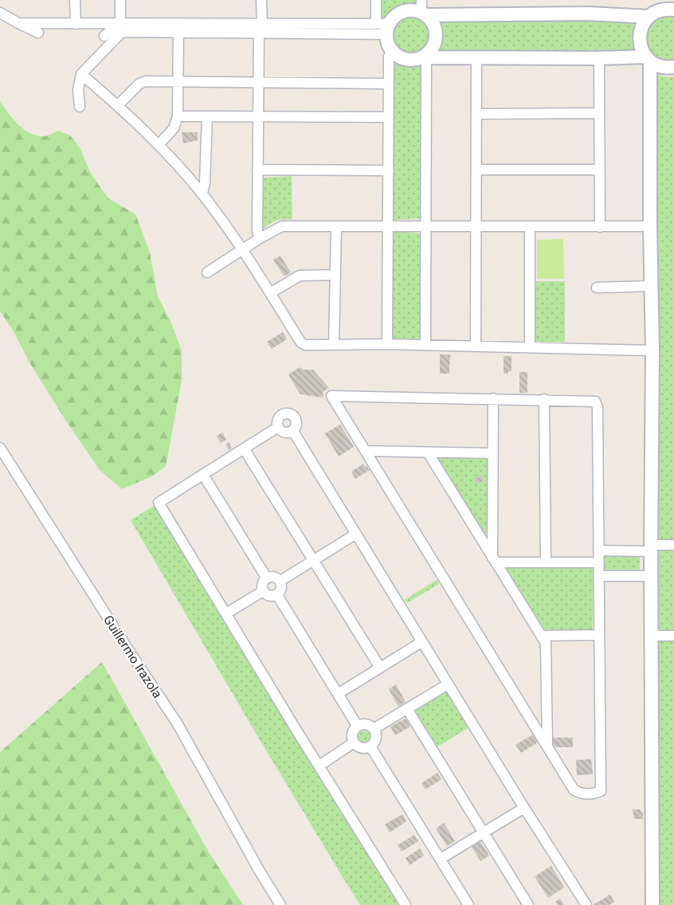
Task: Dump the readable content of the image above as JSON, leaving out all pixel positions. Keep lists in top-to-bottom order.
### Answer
{
  "streets": {
    "street": ["Guillermo Irazola"]
  }
}
